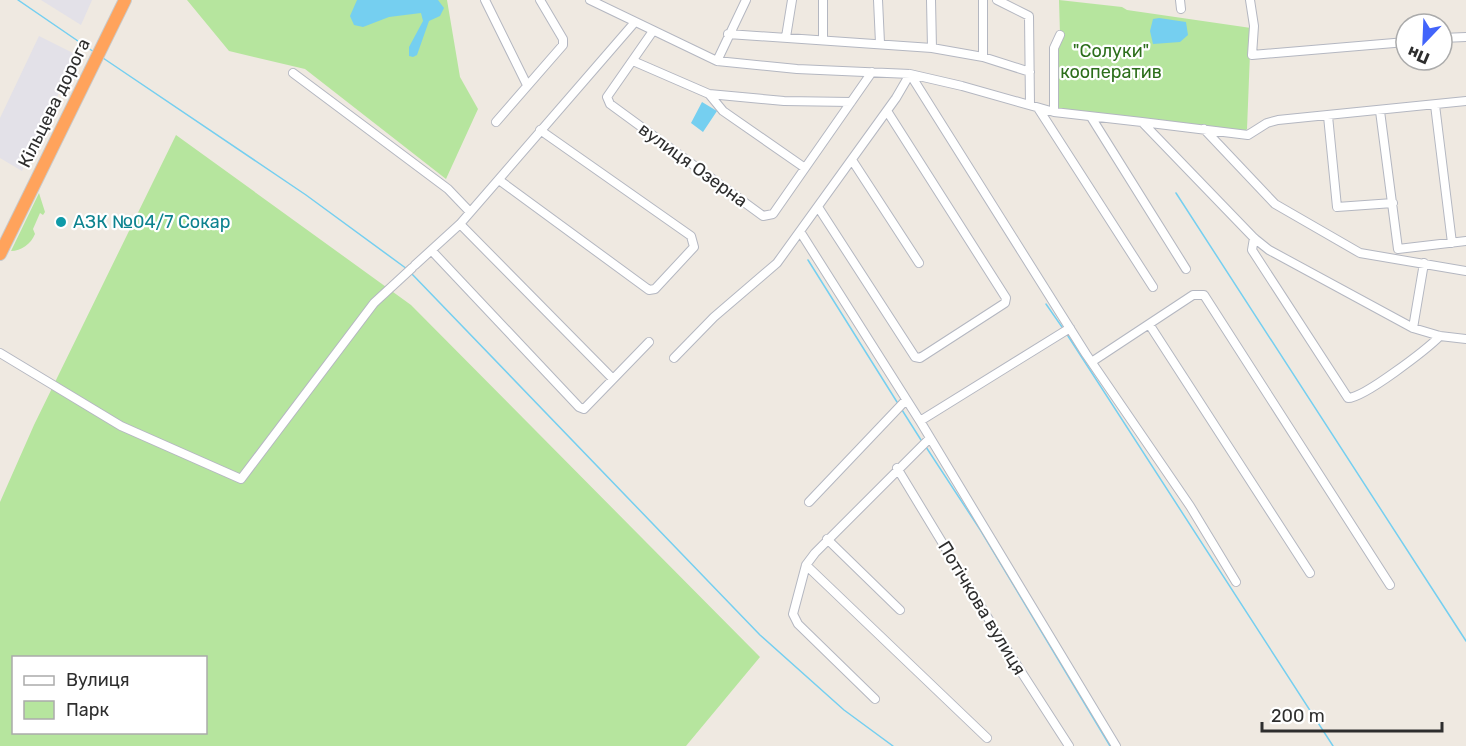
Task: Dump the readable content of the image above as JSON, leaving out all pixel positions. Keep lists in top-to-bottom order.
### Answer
{
  "streets": {
    "highway": ["Кільцева дорога"],
    "street": ["вулиця Озерна", "Потічкова вулиця"]
  },
  "parks": ["\"Солуки\" кооператив"],
  "places": ["АЗК №04/7 Сокар"],
  "legend": ["Вулиця", "Парк"],
  "scale_bar": "200 m",
  "north": "bottom left"
}
